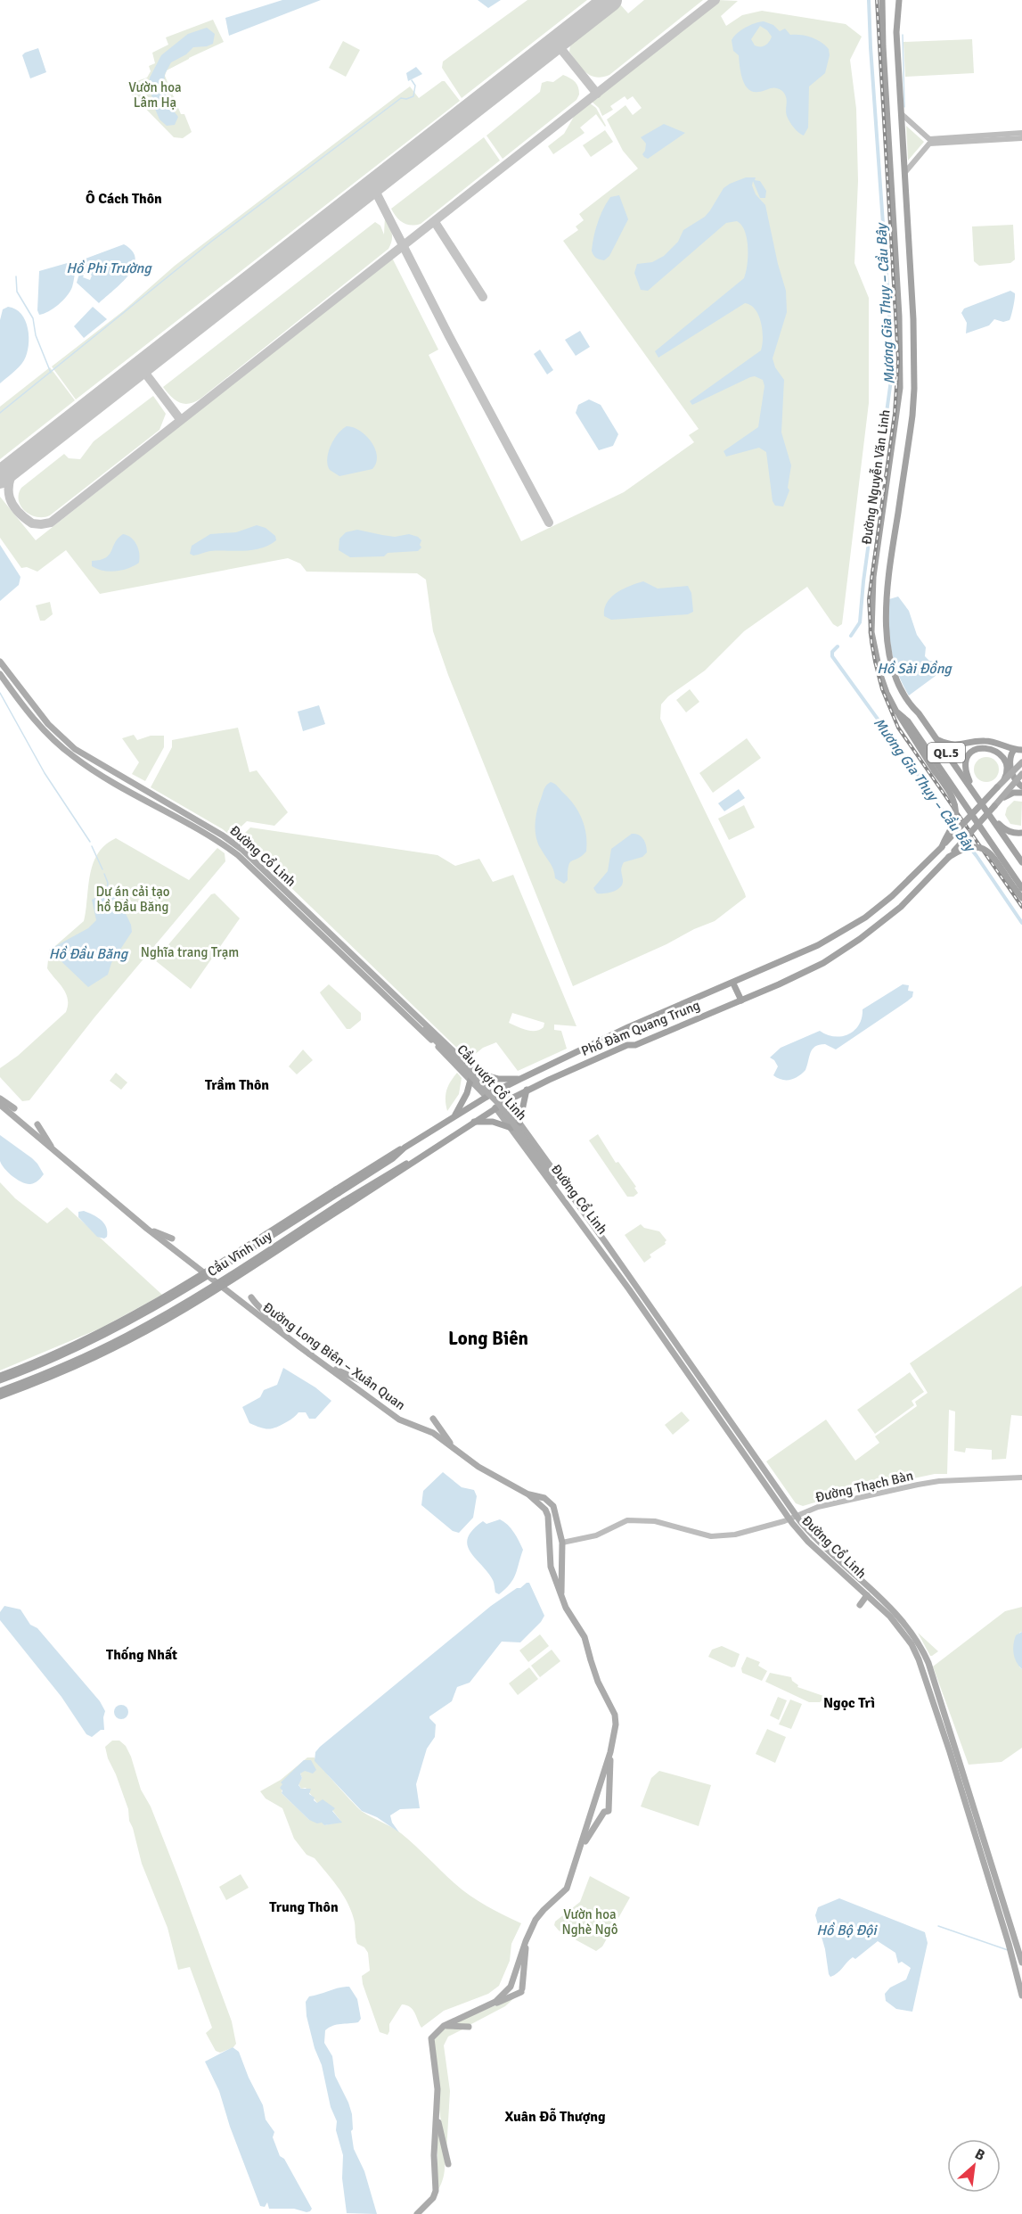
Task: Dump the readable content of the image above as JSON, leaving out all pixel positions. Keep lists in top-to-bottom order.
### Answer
{
  "streets": {
    "highway": [
      "Đường Nguyễn Văn Linh",
      "QL.5",
      "Phố Đàm Quang Trung",
      "Cầu Vĩnh Tuy"
    ],
    "main road": [
      "Đường Cổ Linh",
      "Cầu vượt Cổ Linh",
      "Đường Long Biên – Xuân Quan",
      "Đường Thạch Bàn"
    ]
  },
  "crossings": [
    ["Đường Cổ Linh", "Phố Đàm Quang Trung"],
    ["Đường Cổ Linh", "Cầu vượt Cổ Linh"],
    ["Đường Cổ Linh", "Đường Thạch Bàn"],
    ["Phố Đàm Quang Trung", "Cầu Vĩnh Tuy"]
  ],
  "districts": [
    "Ô Cách Thôn",
    "Trầm Thôn",
    "Long Biên",
    "Thống Nhất",
    "Ngọc Trì",
    "Trung Thôn",
    "Xuân Đỗ Thượng"
  ],
  "water": [
    "Hồ Phi Trường",
    "Mương Gia Thụy – Cầu Bây",
    "Hồ Sài Đồng",
    "Hồ Đầu Băng",
    "Hồ Bộ Đội"
  ],
  "parks": [
    "Vườn hoa Lâm Hạ",
    "Dự án cải tạo hồ Đầu Băng",
    "Nghĩa trang Trạm",
    "Vườn hoa Nghè Ngô"
  ],
  "north": "top right"
}
